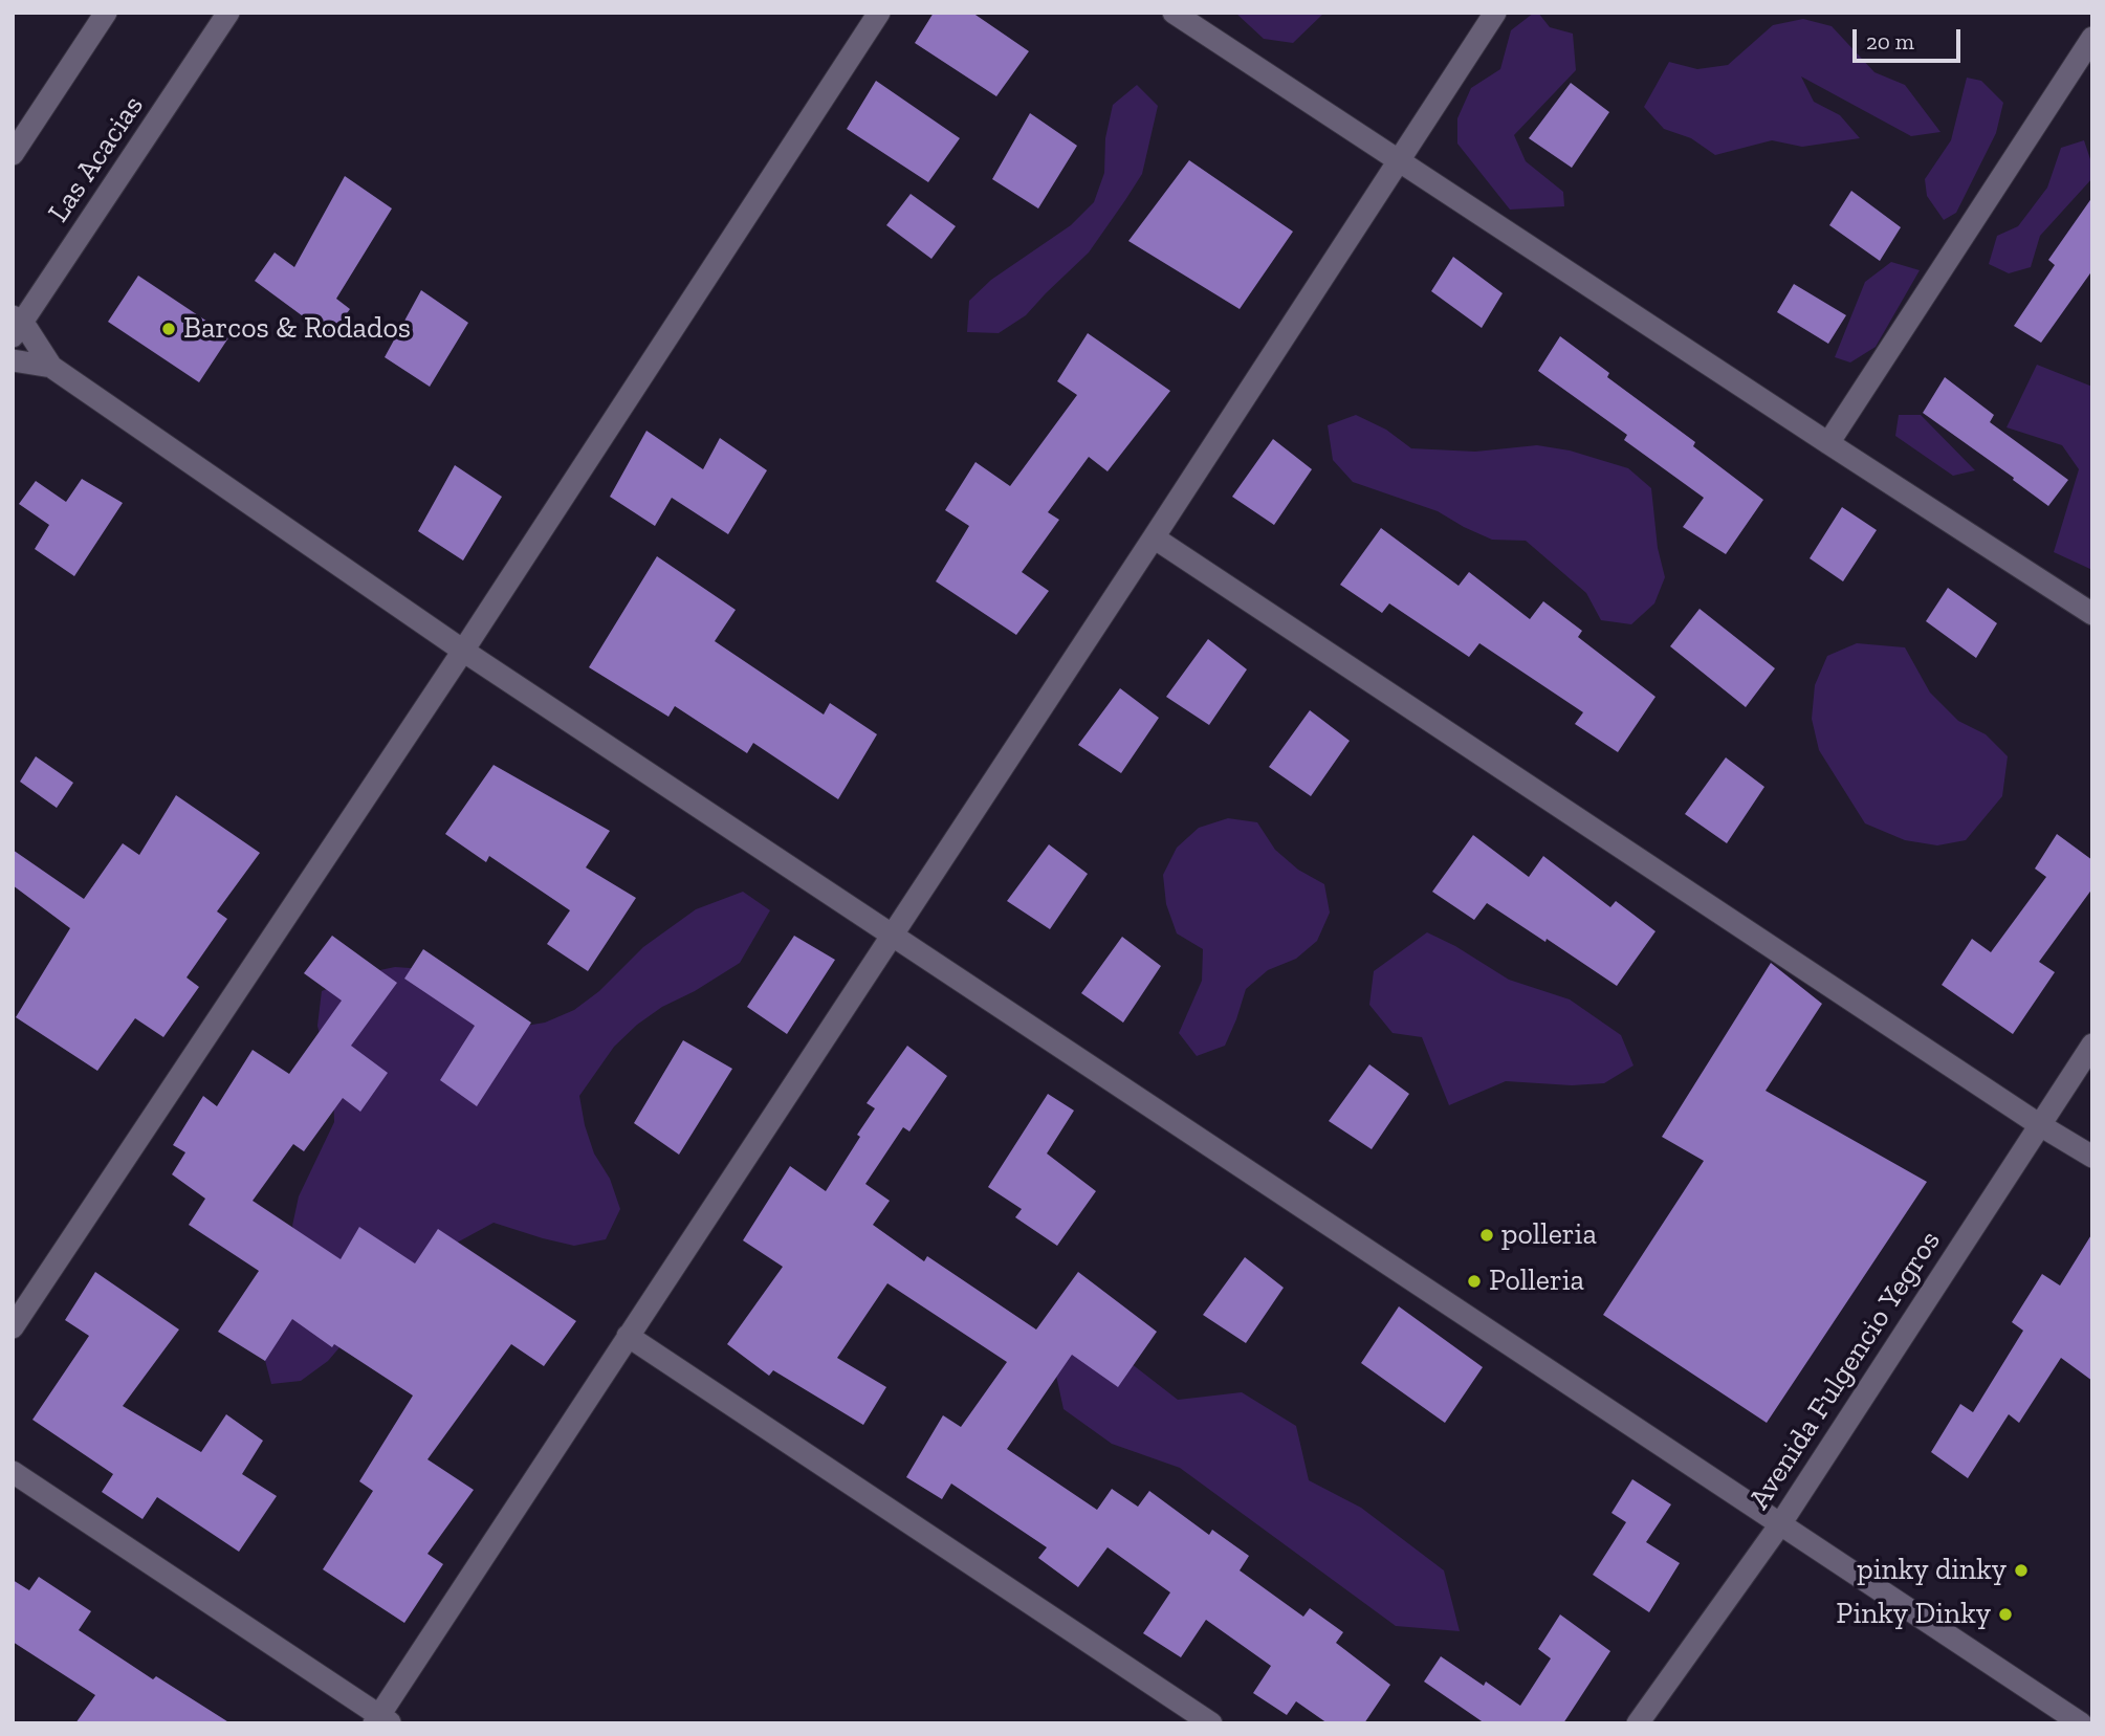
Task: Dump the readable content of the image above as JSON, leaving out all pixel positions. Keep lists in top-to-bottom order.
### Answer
{
  "streets": {
    "street": ["Las Acacias", "Avenida Fulgencio Yegros"]
  },
  "places": [
    "Barcos & Rodados",
    "polleria",
    "Polleria",
    "pinky dinky",
    "Pinky Dinky"
  ],
  "scale_bar": "20 m"
}
